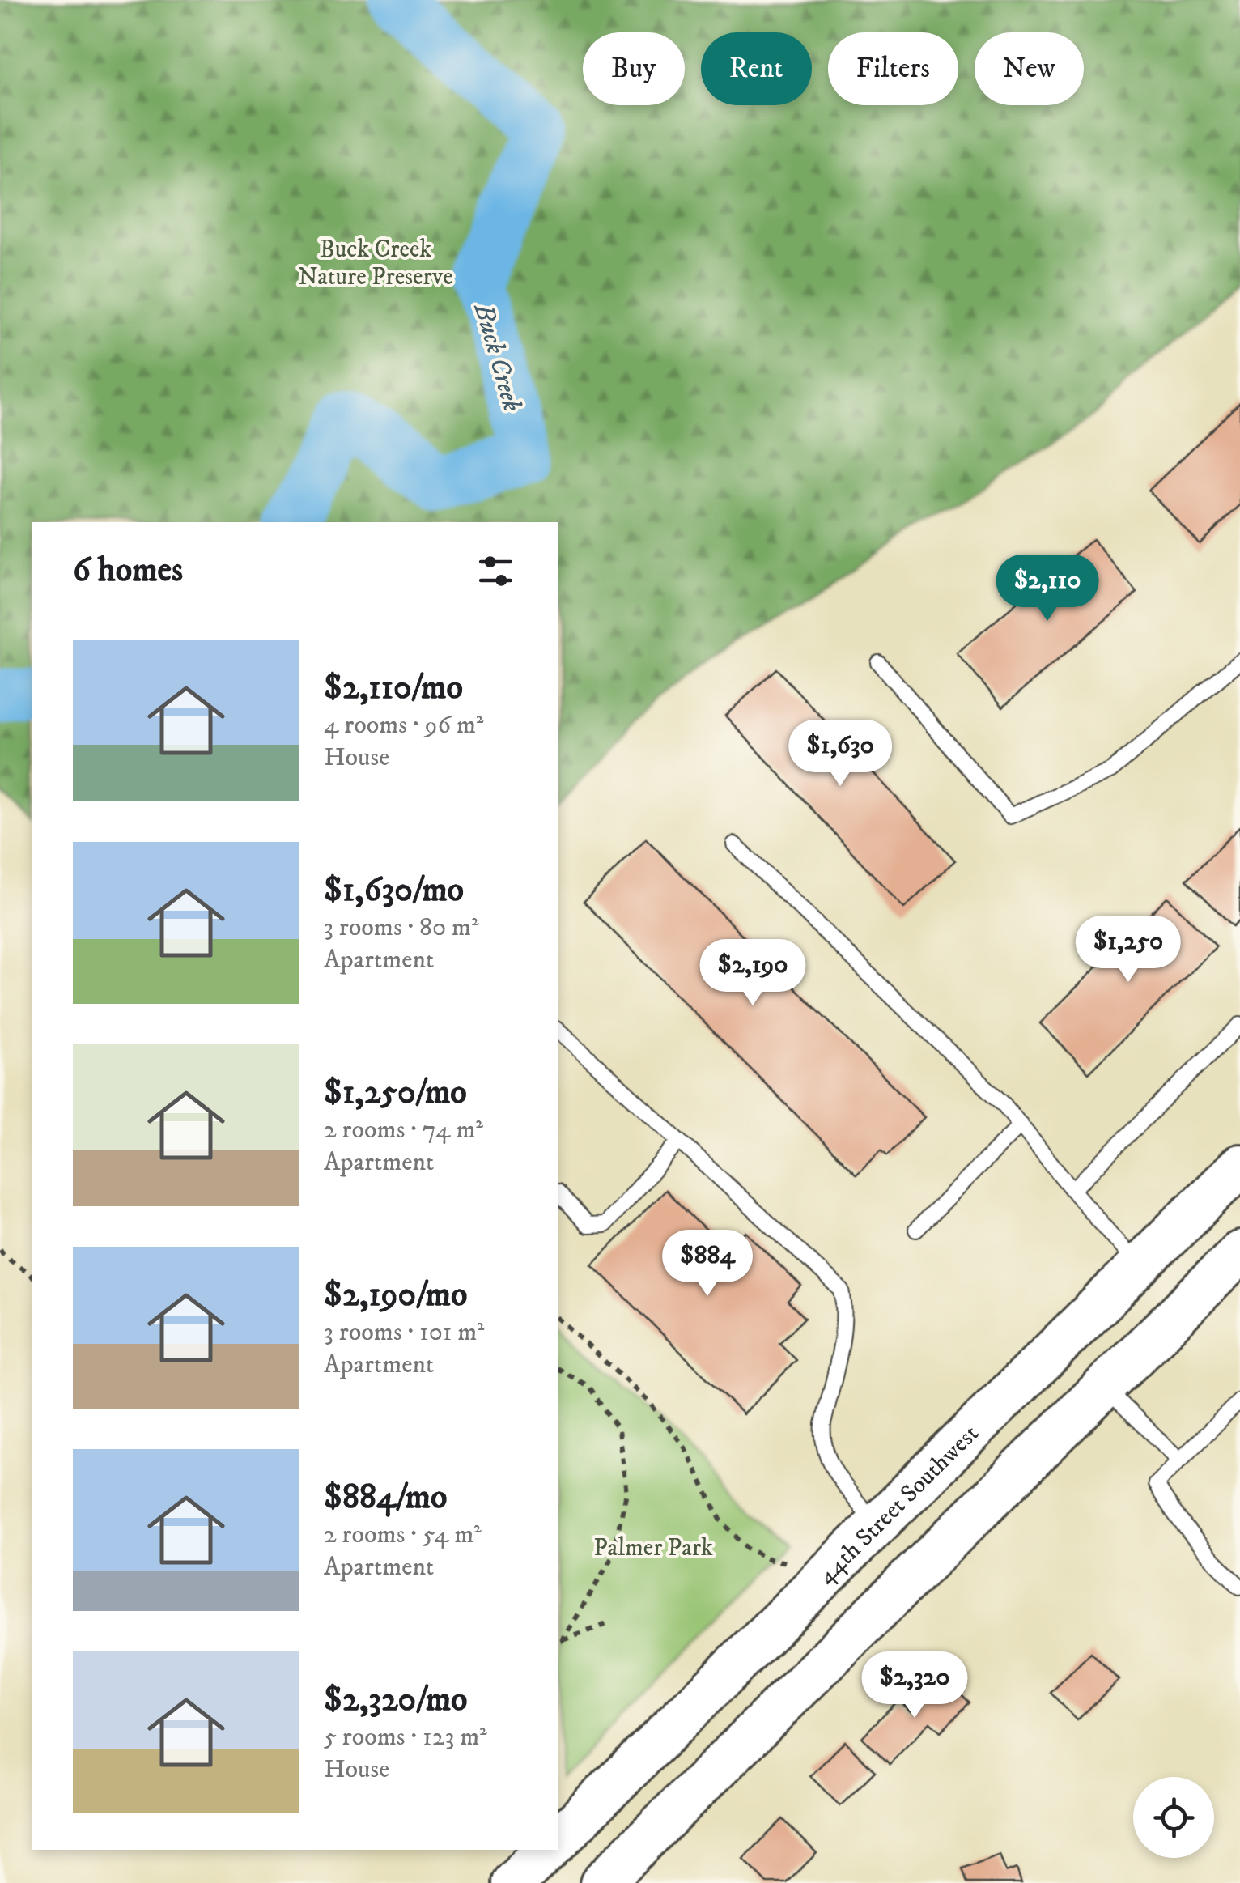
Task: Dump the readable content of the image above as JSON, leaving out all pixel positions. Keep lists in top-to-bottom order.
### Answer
{
  "streets": {
    "main road": ["44th Street Southwest"]
  },
  "water": ["Buck Creek"],
  "parks": ["Buck Creek Nature Preserve", "Palmer Park"],
  "page": {
    "chip": [
      "Buy",
      "Rent",
      "Filters",
      "New"
    ],
    "heading": "6 homes",
    "price": [
      "$2,110",
      "$1,630",
      "$1,250",
      "$2,190",
      "$884",
      "$2,320"
    ],
    "list": [
      {
        "name": "$2,110/mo",
        "note": "4 rooms · 96 m² · House"
      },
      {
        "name": "$1,630/mo",
        "note": "3 rooms · 80 m² · Apartment"
      },
      {
        "name": "$1,250/mo",
        "note": "2 rooms · 74 m² · Apartment"
      },
      {
        "name": "$2,190/mo",
        "note": "3 rooms · 101 m² · Apartment"
      },
      {
        "name": "$884/mo",
        "note": "2 rooms · 54 m² · Apartment"
      },
      {
        "name": "$2,320/mo",
        "note": "5 rooms · 123 m² · House"
      }
    ]
  }
}
